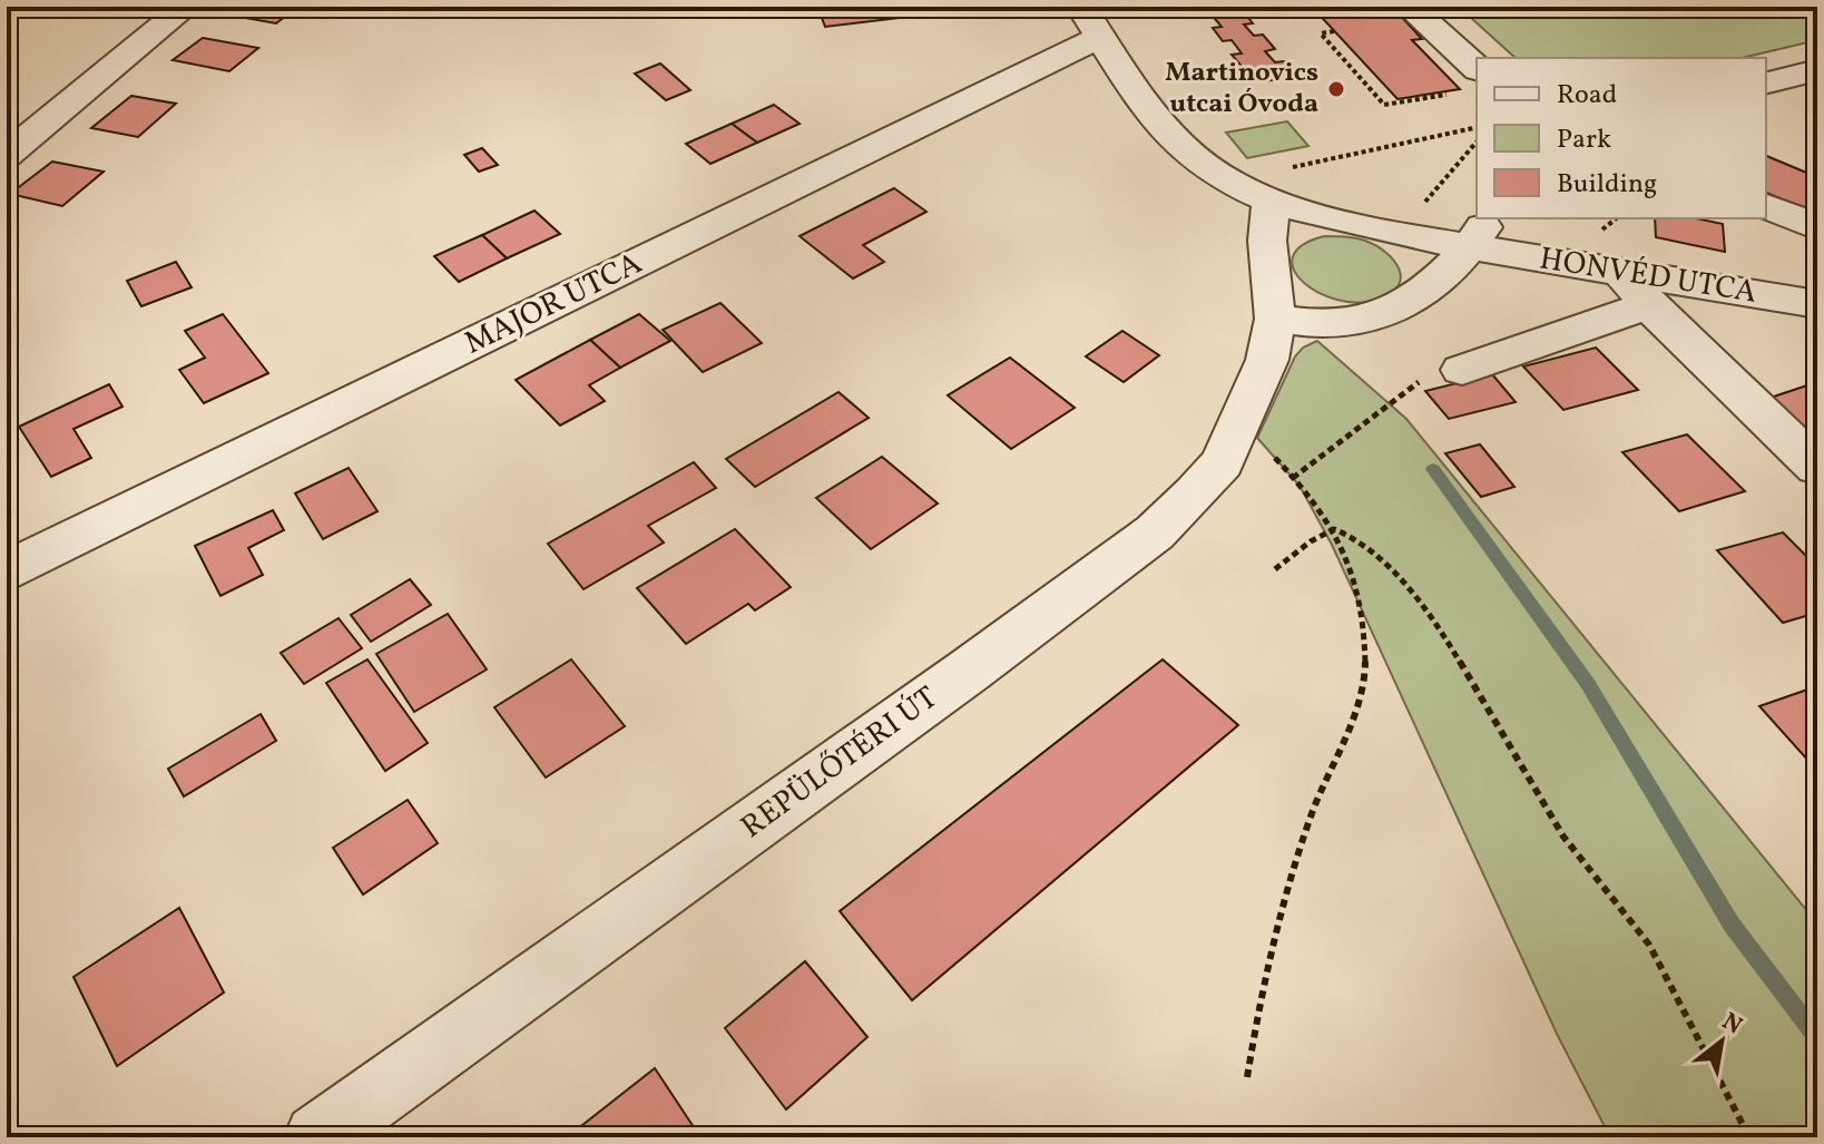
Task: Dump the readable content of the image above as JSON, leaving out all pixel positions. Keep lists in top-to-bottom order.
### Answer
{
  "streets": {
    "street": ["HONVÉD UTCA", "MAJOR UTCA", "REPÜLŐTÉRI ÚT"]
  },
  "crossings": [
    ["HONVÉD UTCA", "MAJOR UTCA"],
    ["HONVÉD UTCA", "REPÜLŐTÉRI ÚT"]
  ],
  "places": ["Martinovics utcai Óvoda"],
  "legend": ["Road", "Park", "Building"],
  "north": "top right"
}
